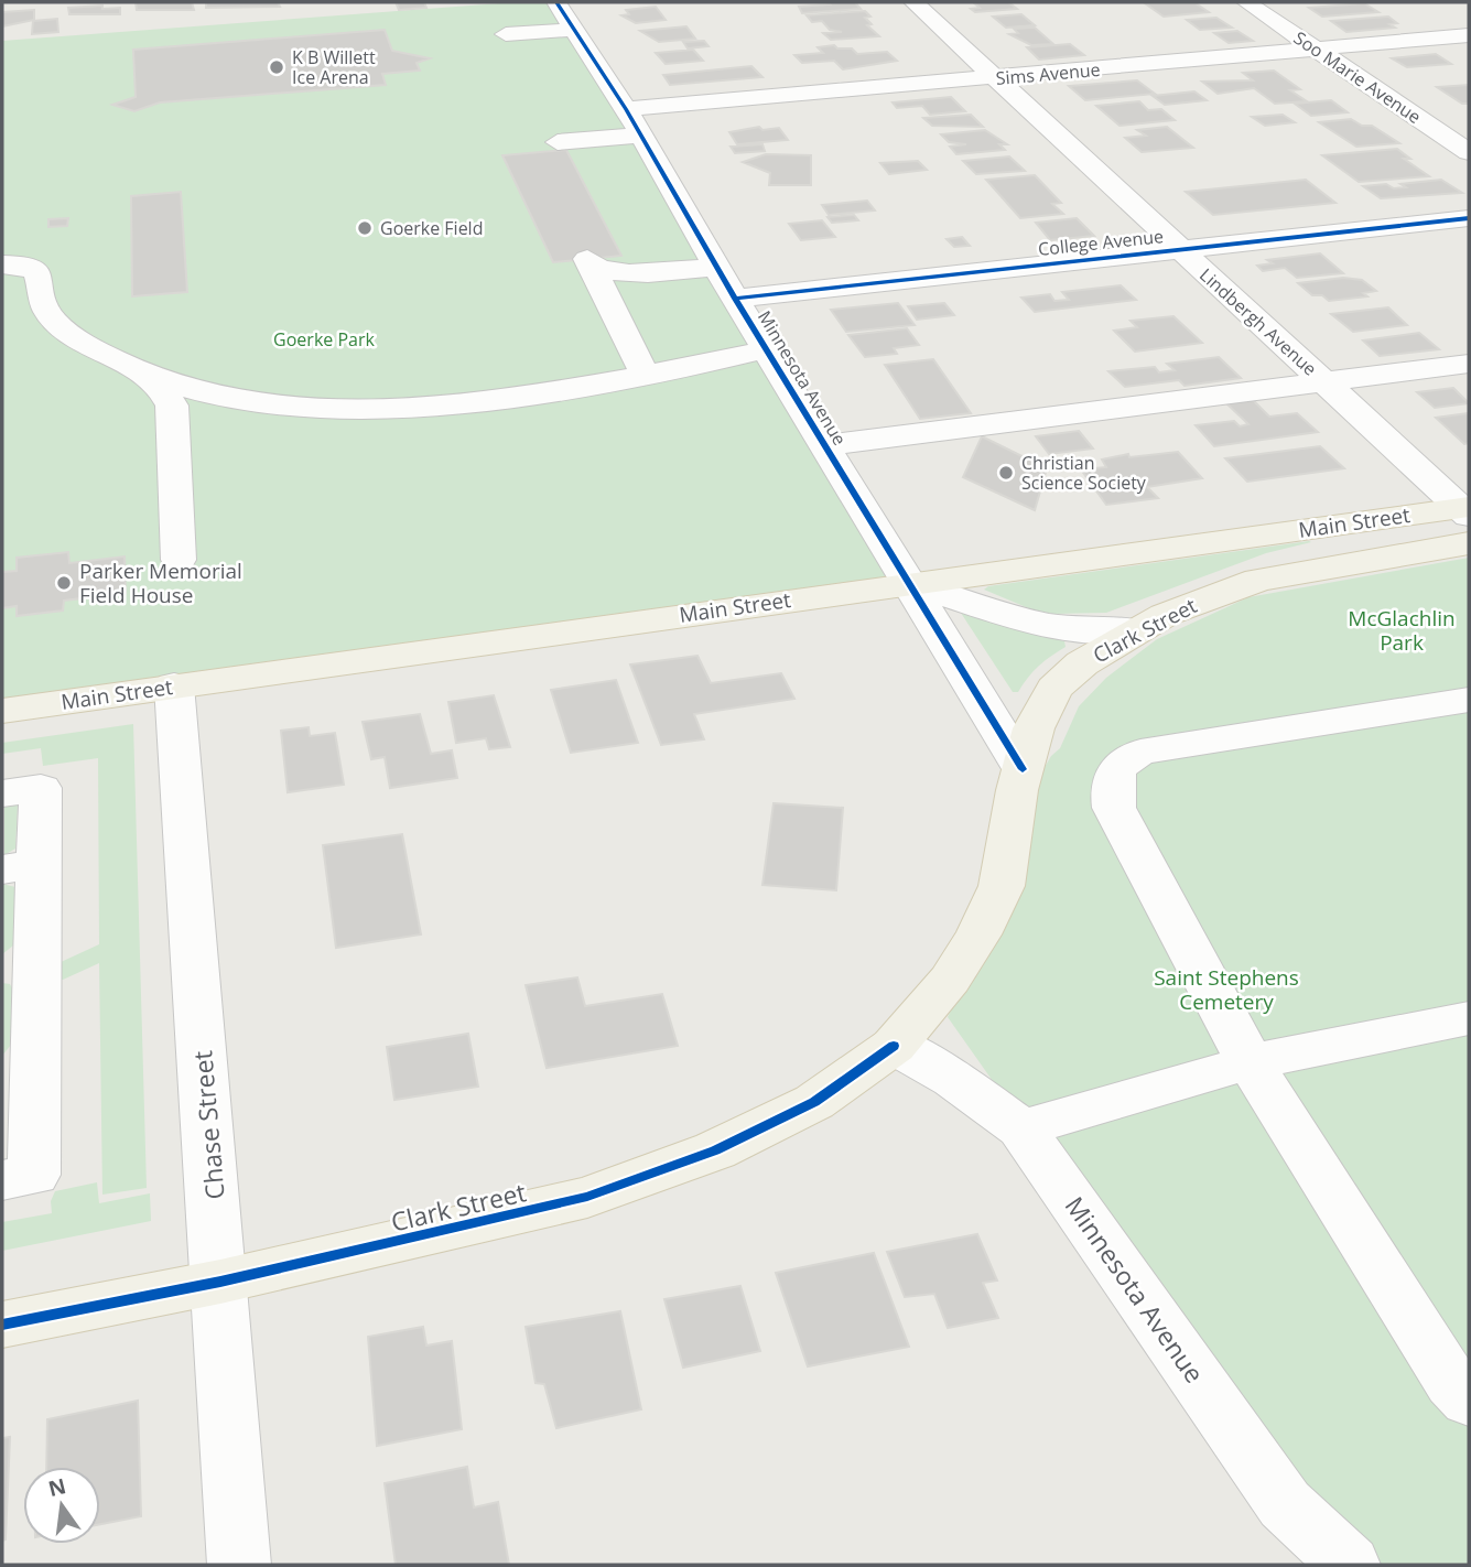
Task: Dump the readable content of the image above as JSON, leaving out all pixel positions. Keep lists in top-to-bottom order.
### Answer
{
  "streets": {
    "main road": ["Main Street", "Clark Street"],
    "street": [
      "Sims Avenue",
      "Soo Marie Avenue",
      "College Avenue",
      "Lindbergh Avenue",
      "Minnesota Avenue",
      "Chase Street"
    ]
  },
  "crossings": [
    ["Sims Avenue", "Soo Marie Avenue"],
    ["Sims Avenue", "Lindbergh Avenue"],
    ["Sims Avenue", "Minnesota Avenue"],
    ["College Avenue", "Lindbergh Avenue"],
    ["College Avenue", "Minnesota Avenue"],
    ["Lindbergh Avenue", "Main Street"],
    ["Minnesota Avenue", "Main Street"],
    ["Minnesota Avenue", "Clark Street"],
    ["Main Street", "Chase Street"],
    ["Clark Street", "Chase Street"]
  ],
  "parks": ["Goerke Park", "McGlachlin Park", "Saint Stephens Cemetery"],
  "places": [
    "K B Willett Ice Arena",
    "Goerke Field",
    "Christian Science Society",
    "Parker Memorial Field House"
  ],
  "north": "top"
}
